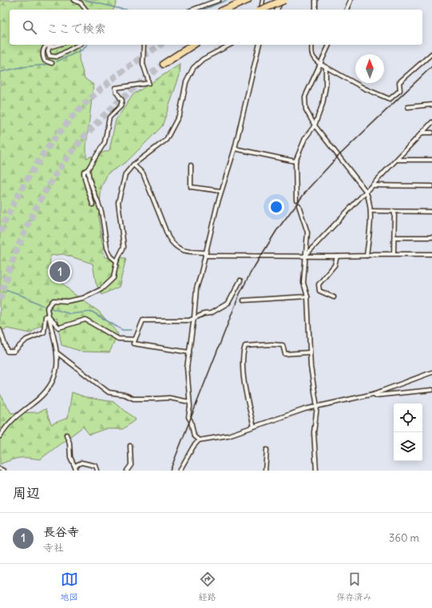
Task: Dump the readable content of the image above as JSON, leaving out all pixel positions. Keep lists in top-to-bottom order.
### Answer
{
  "north": "top",
  "page": {
    "search": "ここで検索",
    "pins": "1",
    "heading": "周辺",
    "list": [
      {
        "mark": "1",
        "name": "長谷寺",
        "note": "寺社",
        "value": "360 m"
      }
    ],
    "nav": ["地図", "経路", "保存済み"]
  }
}
